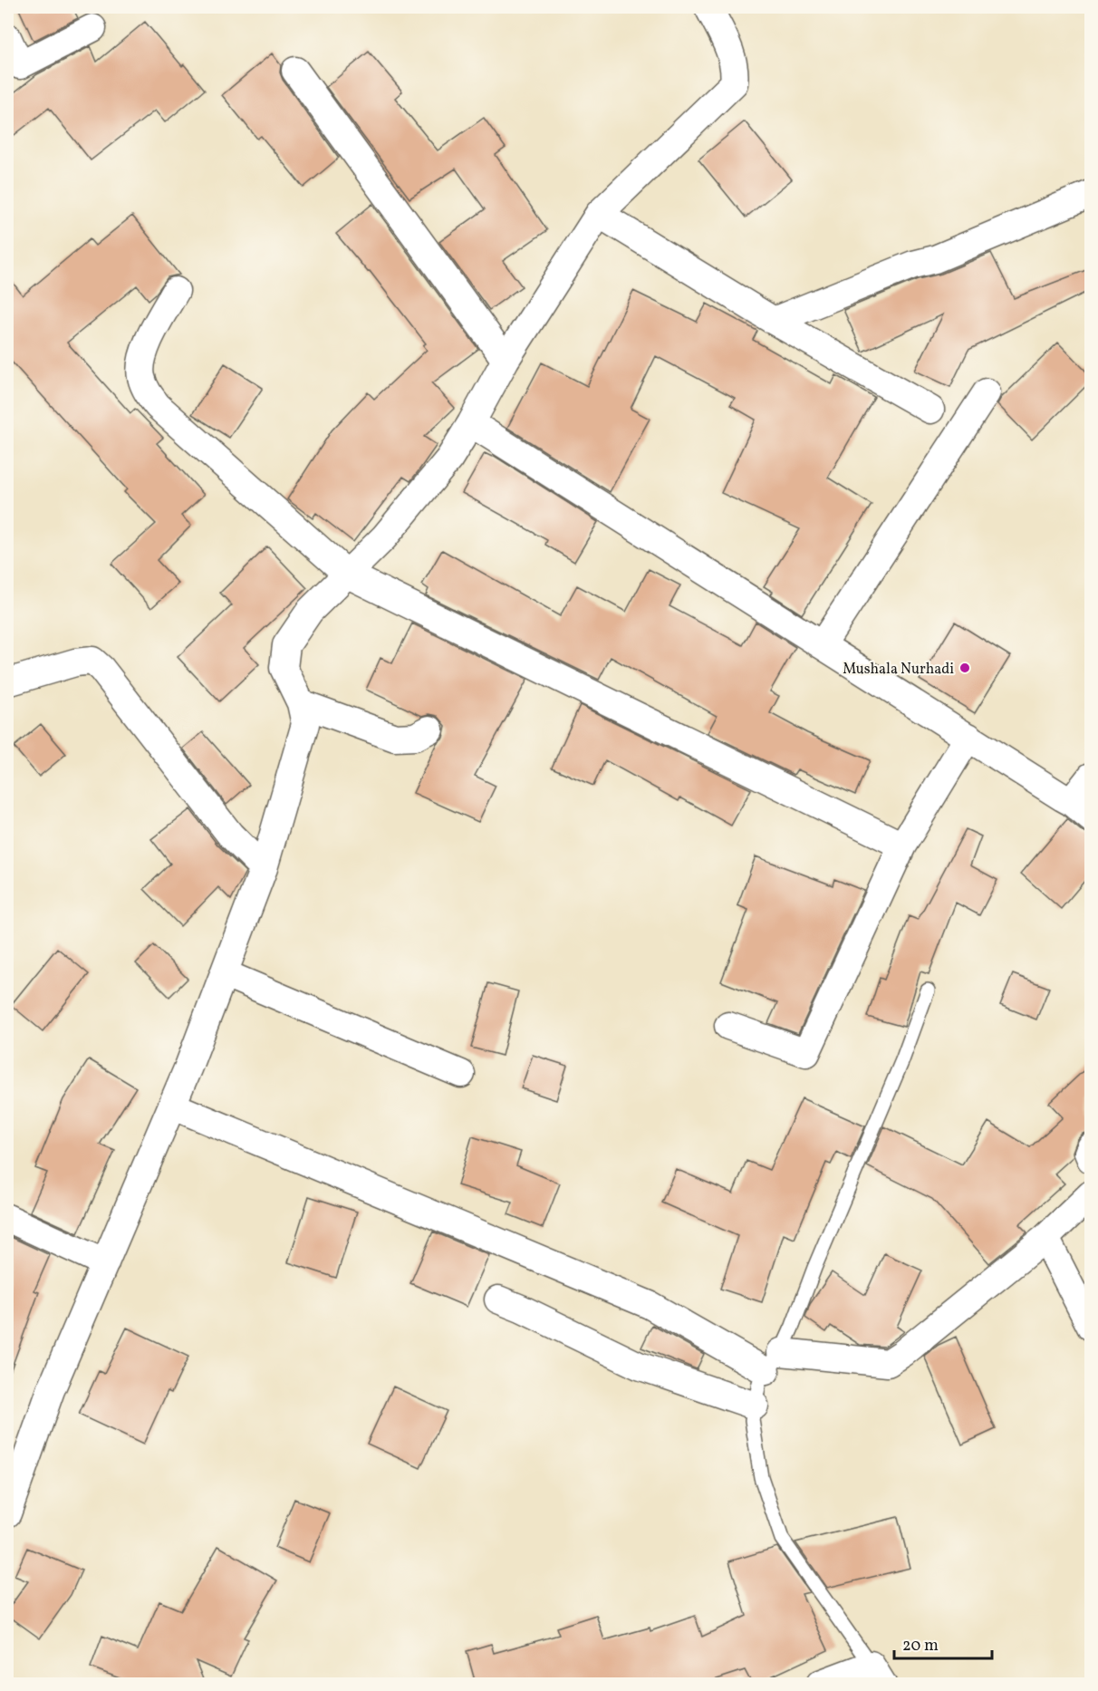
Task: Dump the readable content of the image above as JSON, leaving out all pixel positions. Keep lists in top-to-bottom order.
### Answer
{
  "places": ["Mushala Nurhadi"],
  "scale_bar": "20 m"
}
